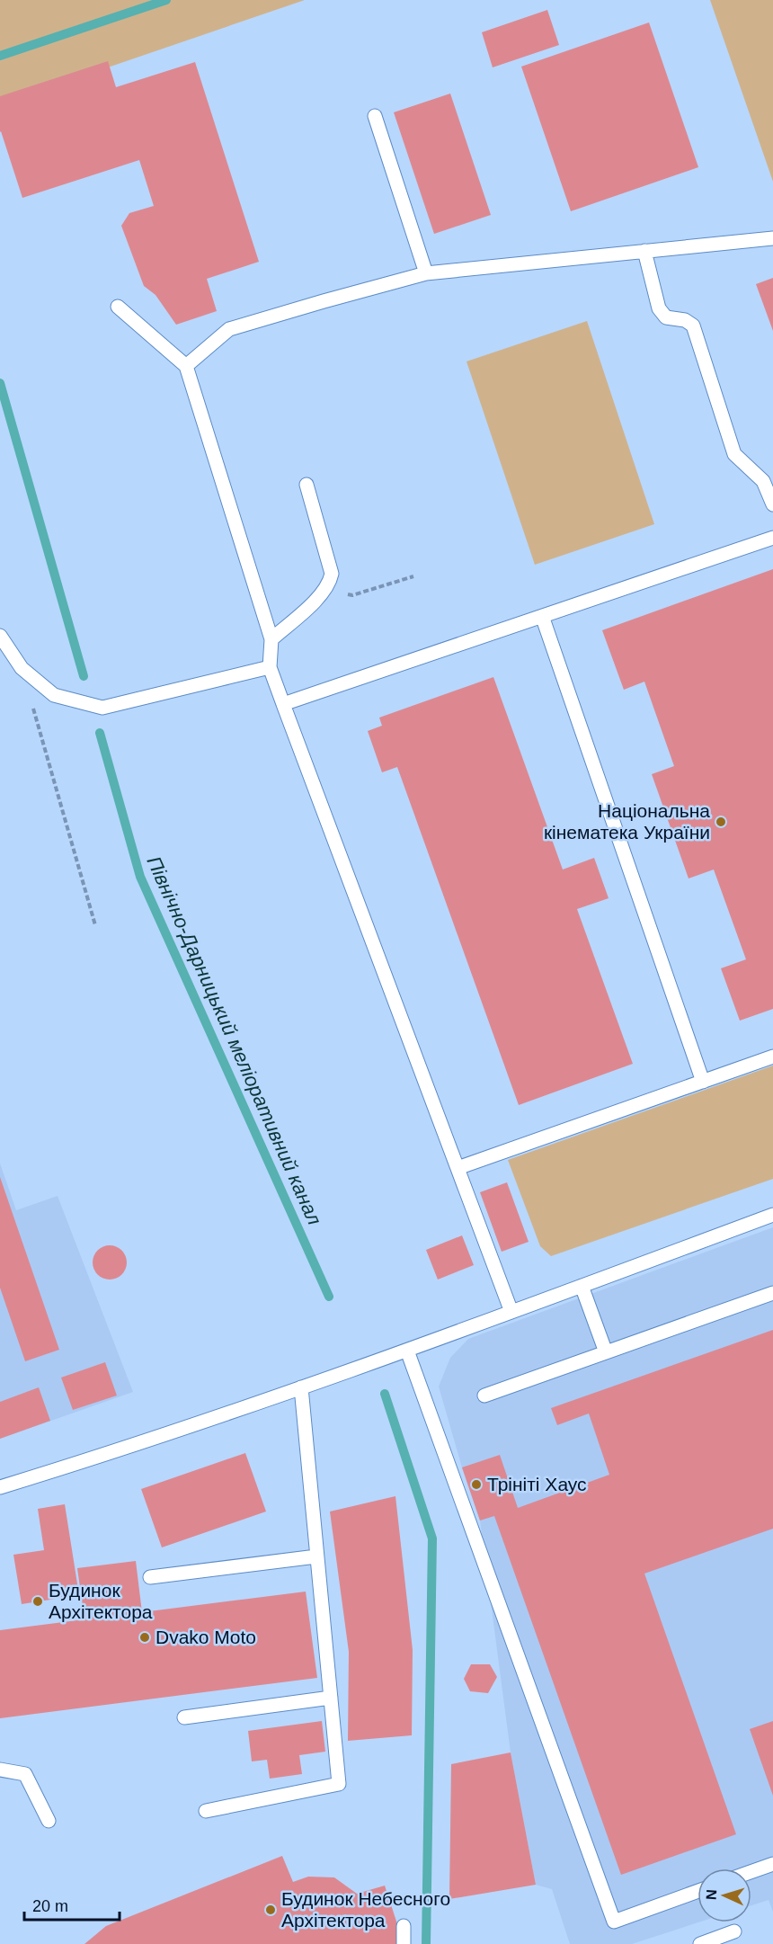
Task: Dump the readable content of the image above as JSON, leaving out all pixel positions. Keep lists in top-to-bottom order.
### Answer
{
  "water": ["Північно-Дарницький меліоративний канал"],
  "places": [
    "Національна кінематека України",
    "Трініті Хаус",
    "Будинок Архітектора",
    "Dvako Moto",
    "Будинок Небесного Архітектора"
  ],
  "scale_bar": "20 m",
  "north": "left"
}
